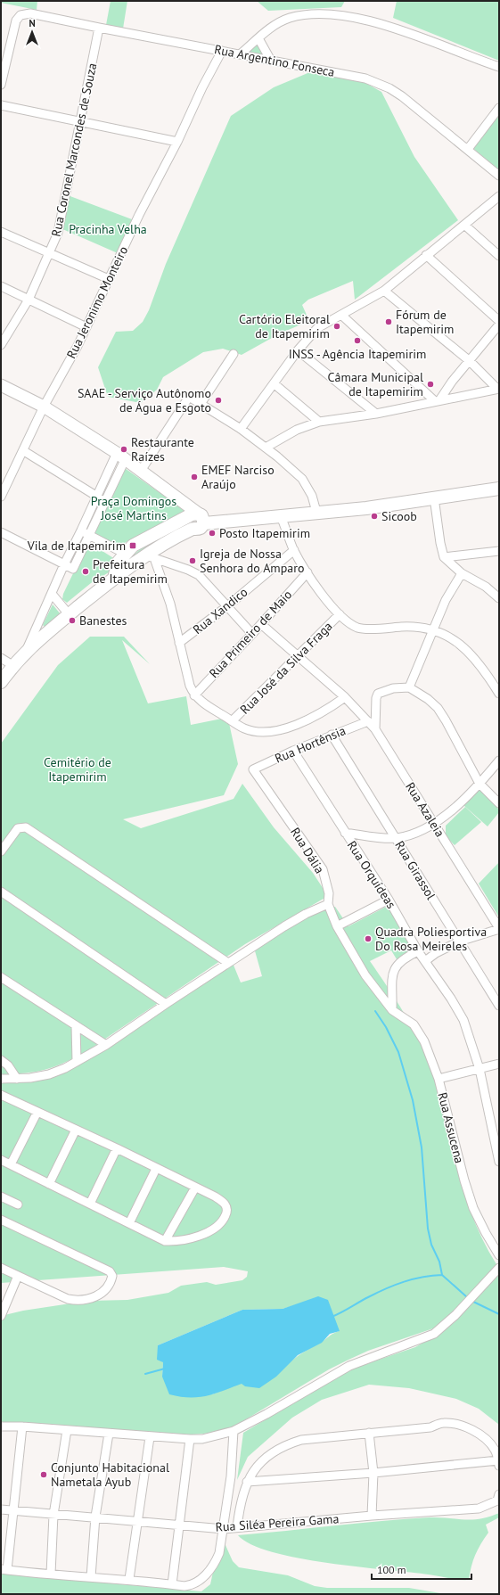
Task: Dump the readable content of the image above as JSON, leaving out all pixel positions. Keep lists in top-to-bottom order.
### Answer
{
  "streets": {
    "street": [
      "Rua Argentino Fonseca",
      "Rua Coronel Marcondes de Souza",
      "Rua Jeronimo Monteiro",
      "Rua Xandico",
      "Rua Primeiro de Maio",
      "Rua José da Silva Fraga",
      "Rua Hortênsia",
      "Rua Azaleia",
      "Rua Dália",
      "Rua Girassol",
      "Rua Orquídeas",
      "Rua Assucena",
      "Rua Siléa Pereira Gama"
    ]
  },
  "crossings": [
    ["Rua Argentino Fonseca", "Rua Coronel Marcondes de Souza"],
    ["Rua Argentino Fonseca", "Rua Jeronimo Monteiro"],
    ["Rua Primeiro de Maio", "Rua Azaleia"],
    ["Rua José da Silva Fraga", "Rua Azaleia"],
    ["Rua Hortênsia", "Rua Azaleia"],
    ["Rua Hortênsia", "Rua Dália"],
    ["Rua Hortênsia", "Rua Girassol"],
    ["Rua Hortênsia", "Rua Orquídeas"],
    ["Rua Dália", "Rua Assucena"]
  ],
  "parks": ["Pracinha Velha", "Praça Domingos José Martins", "Cemitério de Itapemirim"],
  "places": {
    "other": [
      "Fórum de Itapemirim",
      "Cartório Eleitoral de Itapemirim",
      "INSS - Agência Itapemirim",
      "Câmara Municipal de Itapemirim",
      "SAAE - Serviço Autônomo de Água e Esgoto",
      "Restaurante Raízes",
      "EMEF Narciso Araújo",
      "Sicoob",
      "Posto Itapemirim",
      "Igreja de Nossa Senhora do Amparo",
      "Prefeitura de Itapemirim",
      "Banestes",
      "Quadra Poliesportiva Do Rosa Meireles",
      "Conjunto Habitacional Nametala Ayub"
    ],
    "transit": ["Vila de Itapemirim"]
  },
  "scale_bar": "100 m",
  "north": "top"
}
